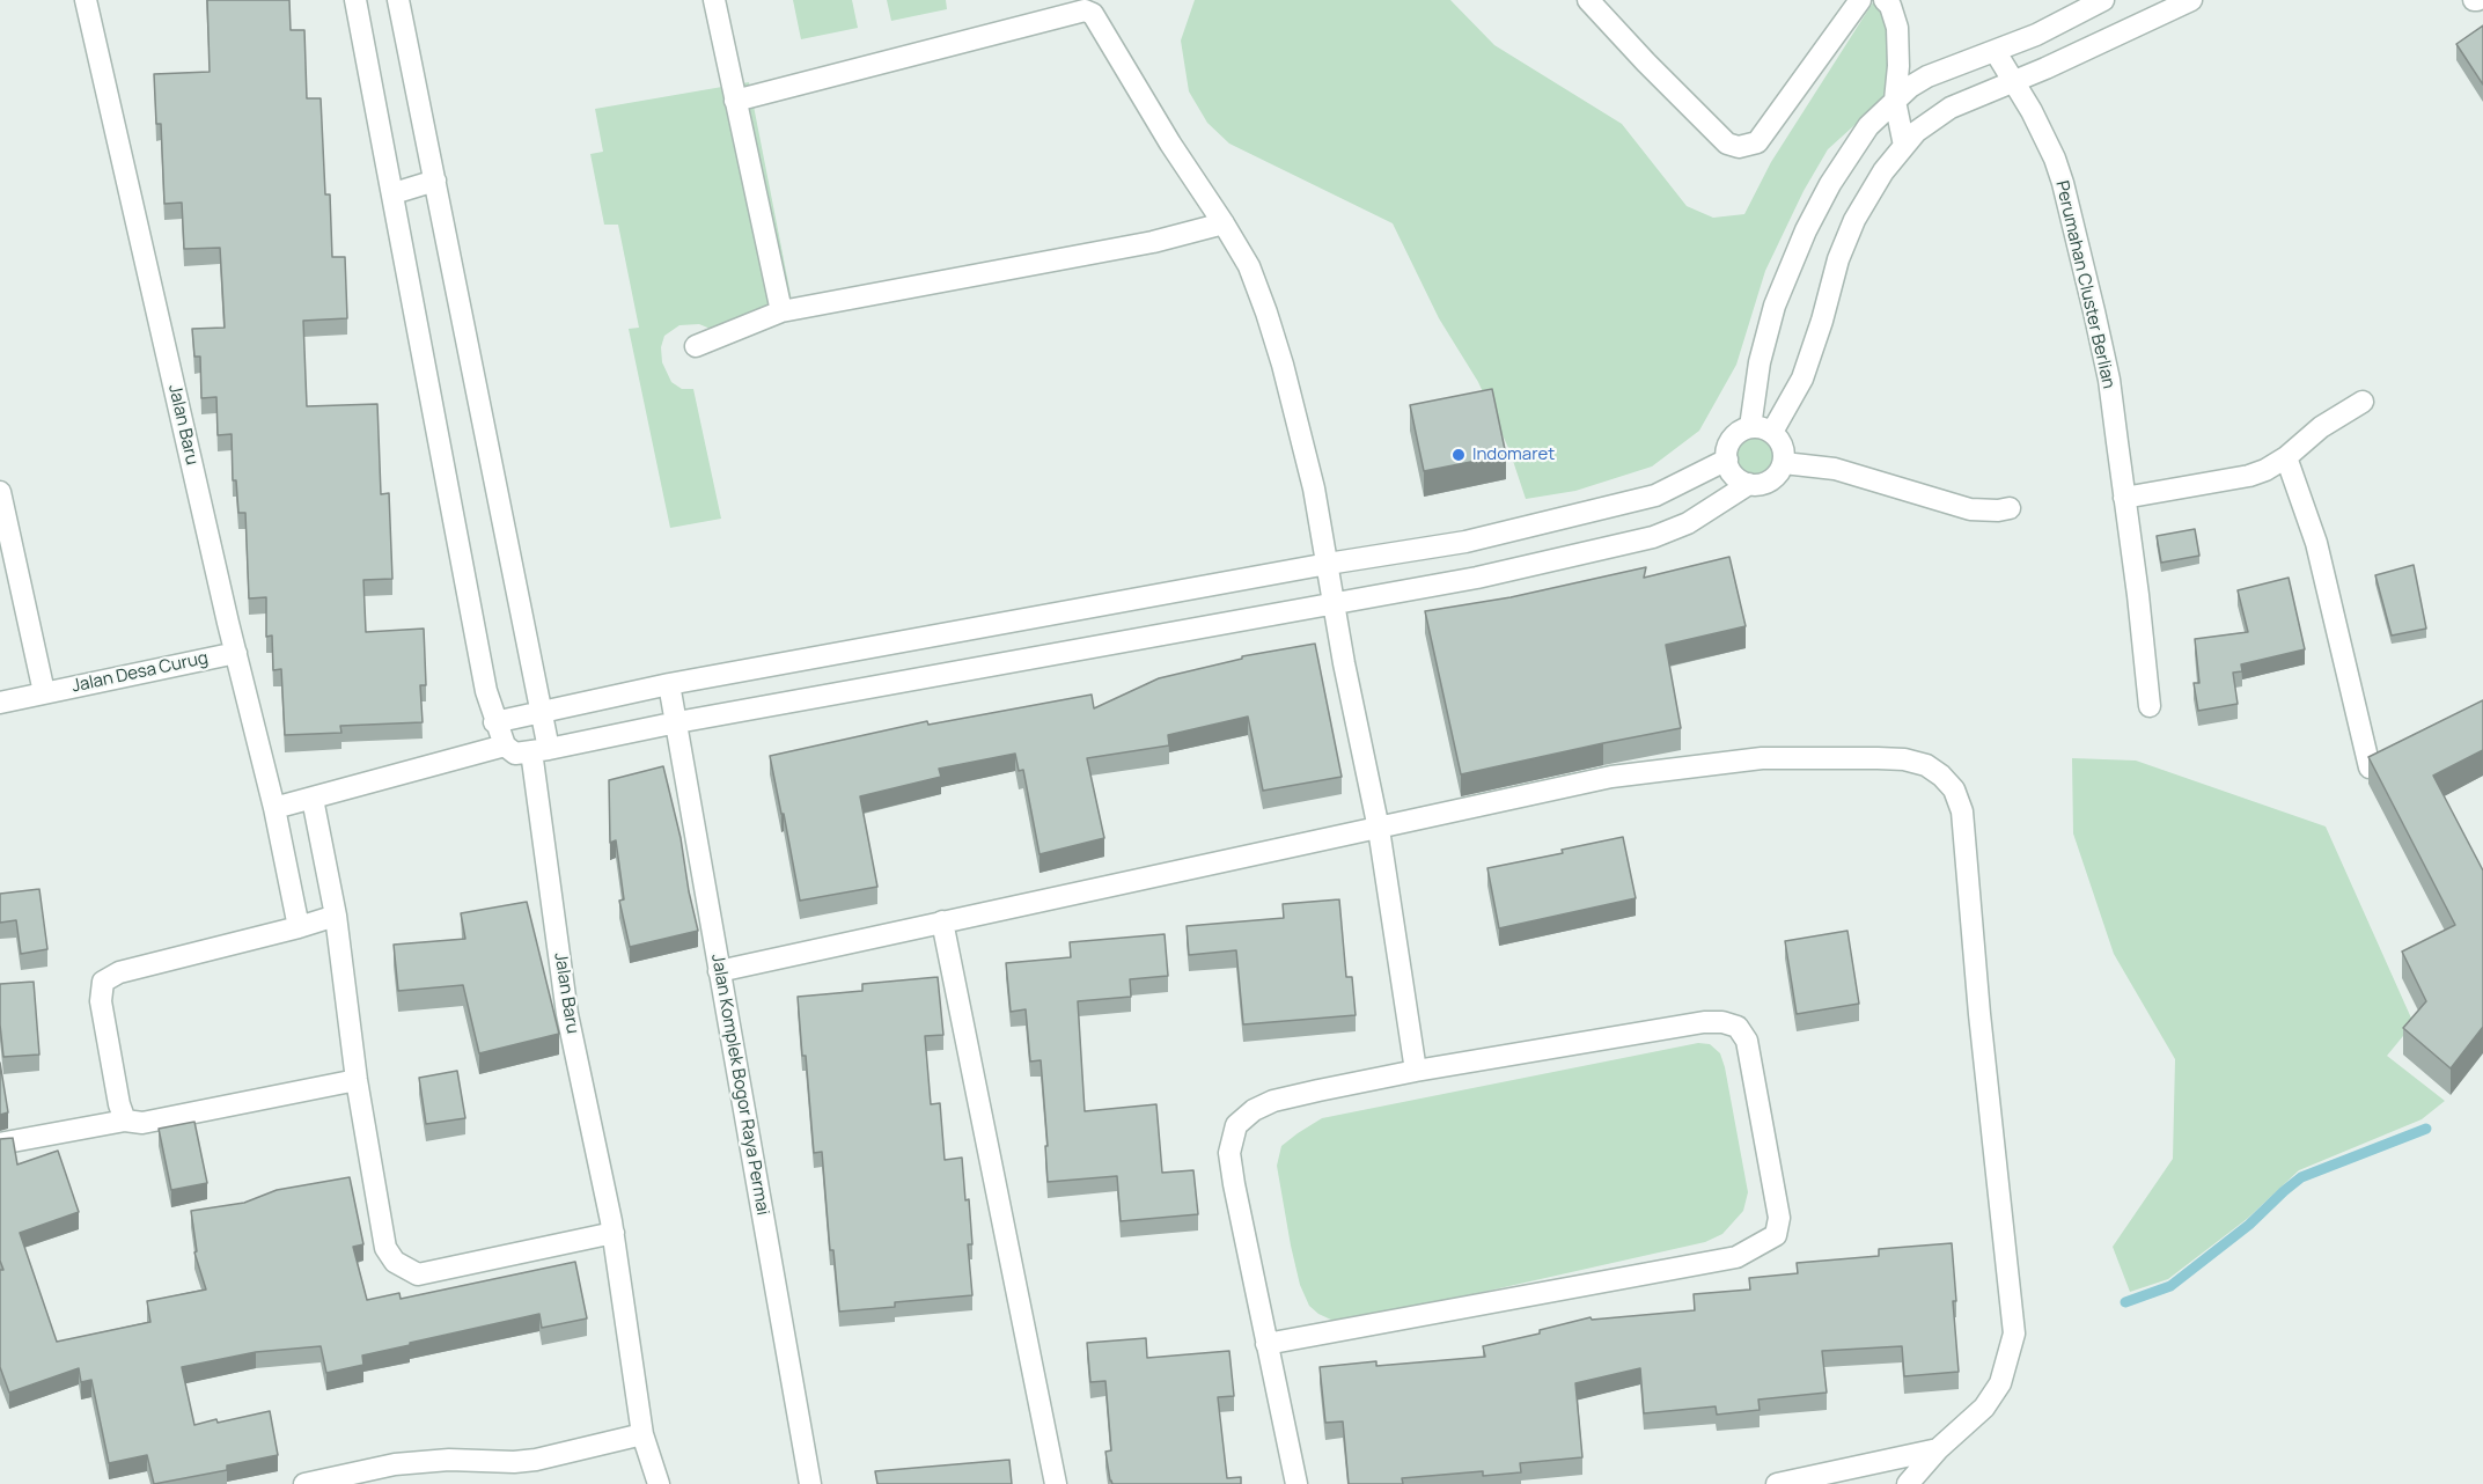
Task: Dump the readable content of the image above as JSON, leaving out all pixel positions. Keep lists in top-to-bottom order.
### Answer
{
  "streets": {
    "street": [
      "Perumahan Cluster Berlian",
      "Jalan Baru",
      "Jalan Desa Curug",
      "Jalan Komplek Bogor Raya Permai"
    ]
  },
  "crossings": [
    ["Jalan Baru", "Jalan Desa Curug"]
  ],
  "places": ["Indomaret"]
}
